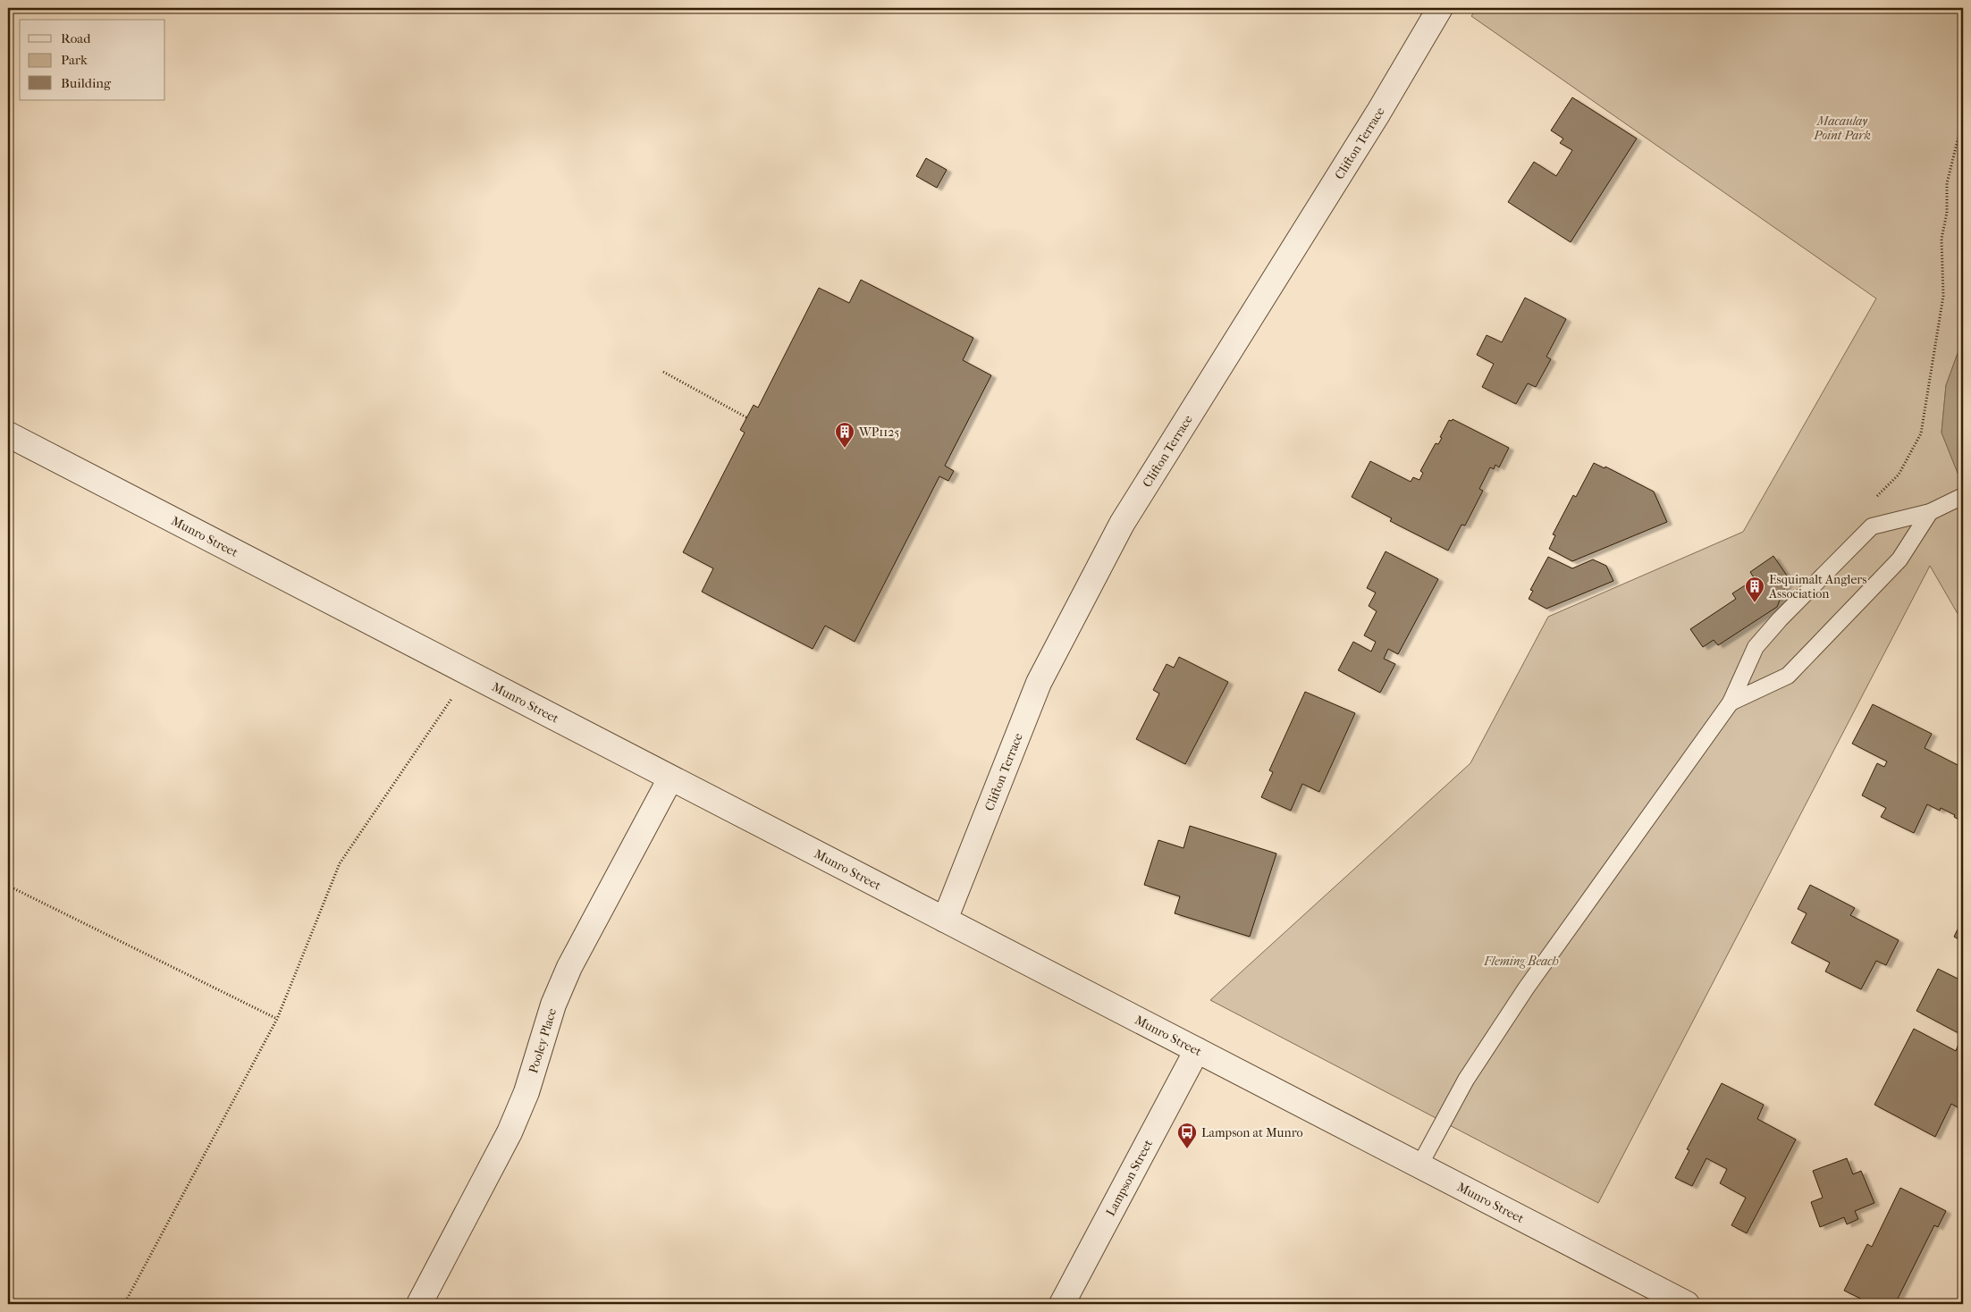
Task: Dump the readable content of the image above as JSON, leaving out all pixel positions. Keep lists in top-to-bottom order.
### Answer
{
  "streets": {
    "street": [
      "Clifton Terrace",
      "Munro Street",
      "Pooley Place",
      "Lampson Street"
    ]
  },
  "crossings": [
    ["Clifton Terrace", "Munro Street"],
    ["Munro Street", "Pooley Place"],
    ["Munro Street", "Lampson Street"]
  ],
  "parks": ["Macaulay Point Park", "Fleming Beach"],
  "places": {
    "building": ["WP1125", "Esquimalt Anglers Association"],
    "bus stop": ["Lampson at Munro"]
  },
  "legend": ["Road", "Park", "Building"]
}
